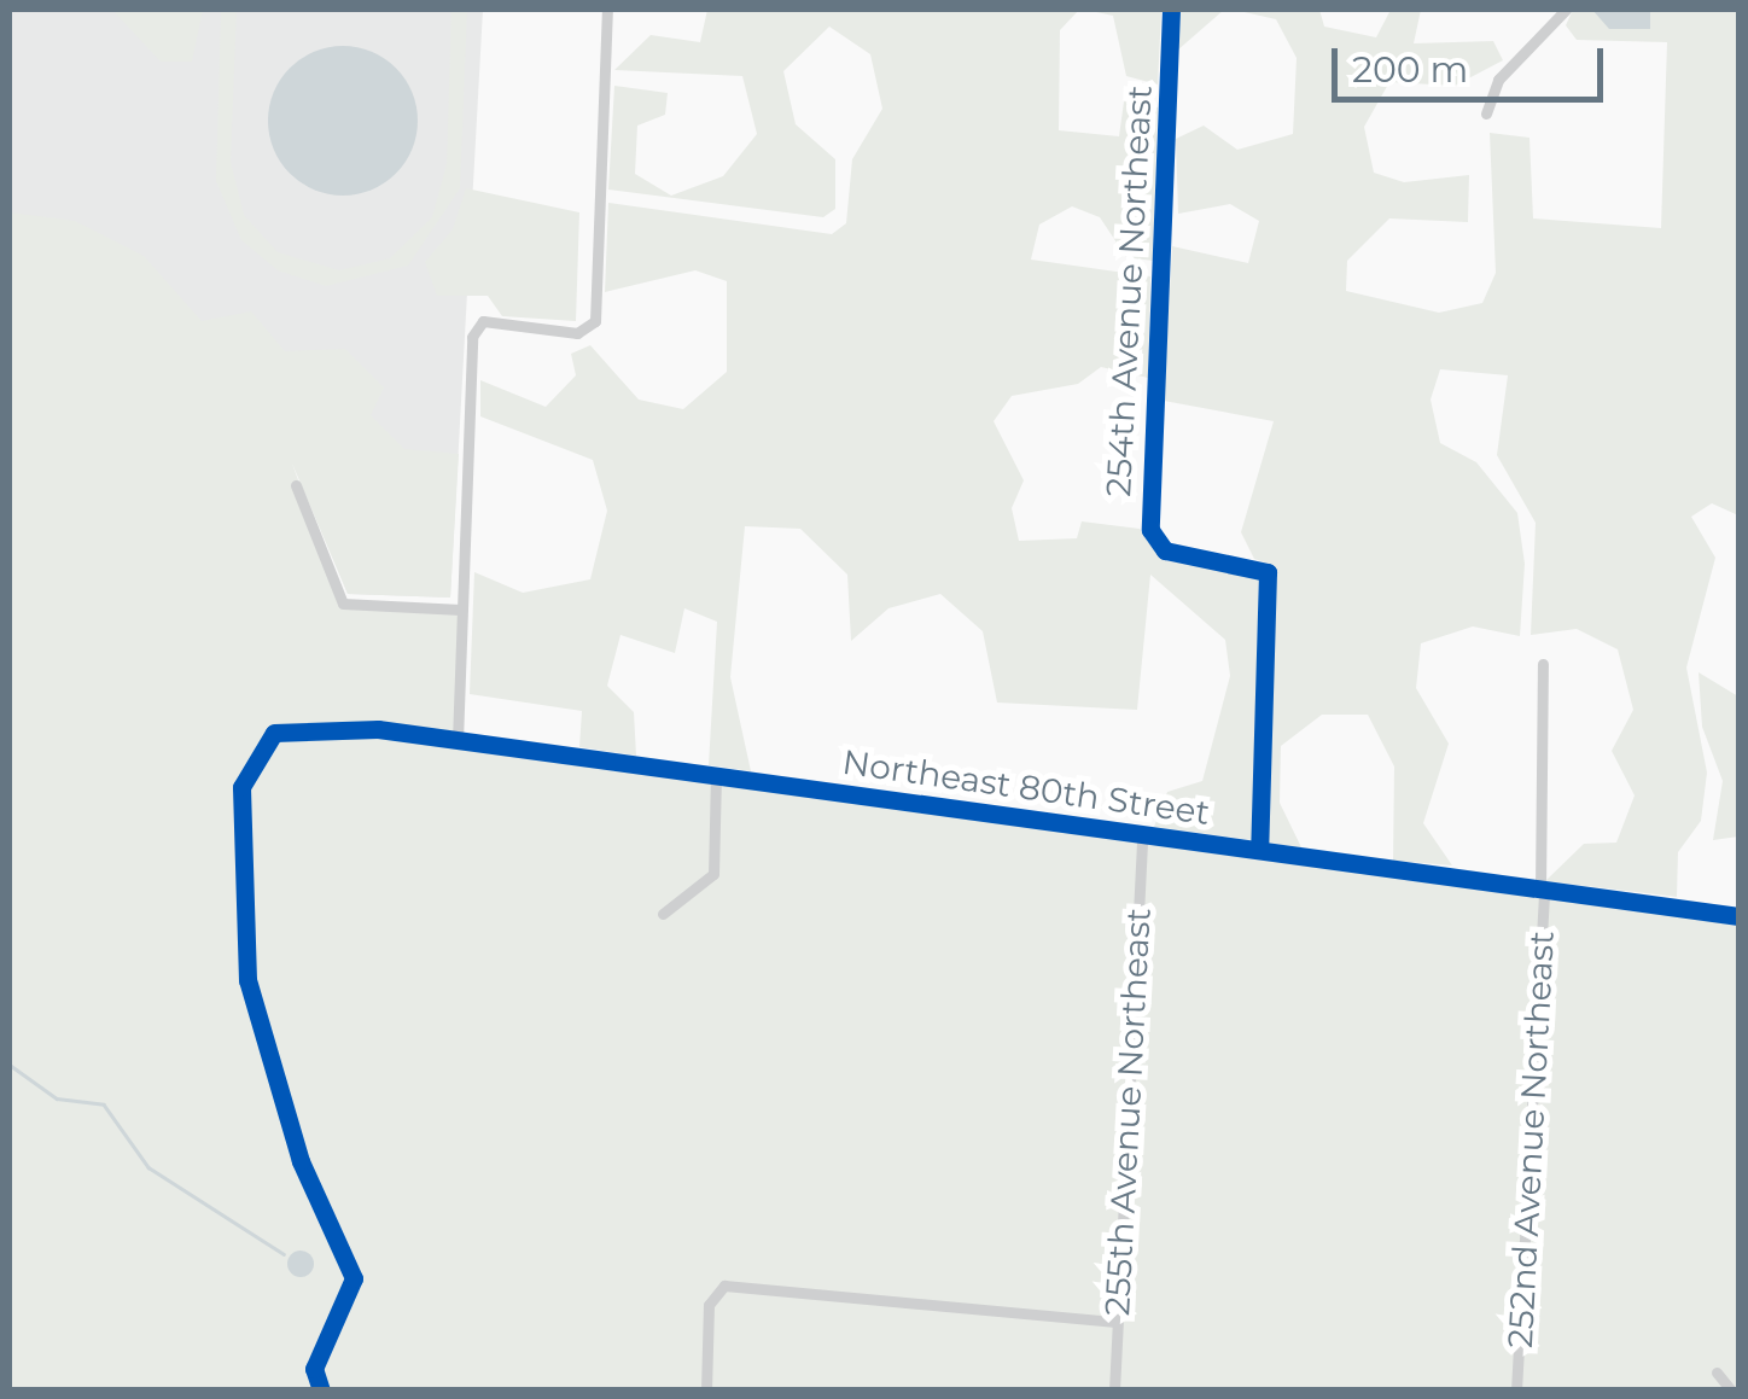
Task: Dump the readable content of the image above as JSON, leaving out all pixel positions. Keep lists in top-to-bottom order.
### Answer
{
  "streets": {
    "street": [
      "254th Avenue Northeast",
      "Northeast 80th Street",
      "255th Avenue Northeast",
      "252nd Avenue Northeast"
    ]
  },
  "crossings": [
    ["254th Avenue Northeast", "Northeast 80th Street"],
    ["Northeast 80th Street", "255th Avenue Northeast"],
    ["Northeast 80th Street", "252nd Avenue Northeast"]
  ],
  "scale_bar": "200 m"
}
